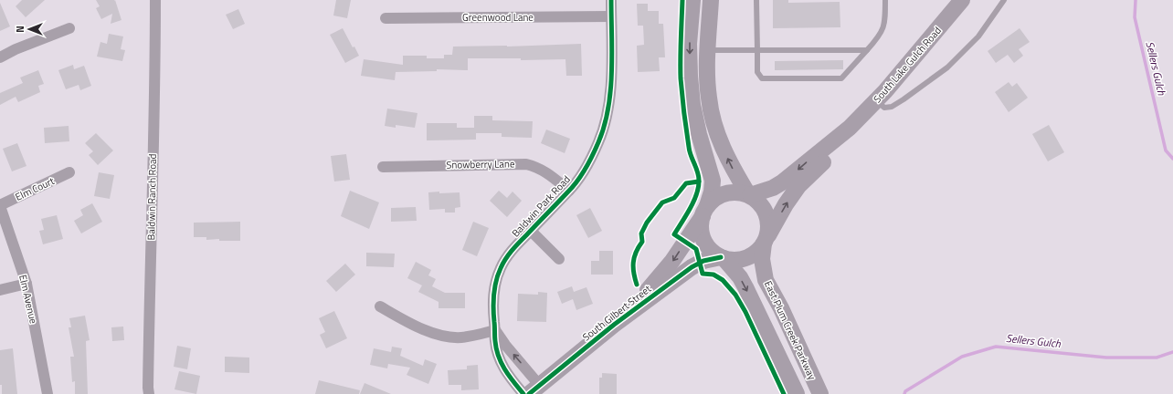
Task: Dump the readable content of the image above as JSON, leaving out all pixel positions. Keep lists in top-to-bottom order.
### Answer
{
  "streets": {
    "main road": ["South Lake Gulch Road", "South Gilbert Street", "East Plum Creek Parkway"],
    "street": [
      "Greenwood Lane",
      "Snowberry Lane",
      "Elm Court",
      "Baldwin Ranch Road",
      "Baldwin Park Road",
      "Elm Avenue"
    ]
  },
  "crossings": [
    ["Greenwood Lane", "Baldwin Park Road"],
    ["South Lake Gulch Road", "South Gilbert Street"],
    ["South Lake Gulch Road", "East Plum Creek Parkway"],
    ["Snowberry Lane", "Baldwin Park Road"],
    ["Elm Court", "Elm Avenue"],
    ["Baldwin Park Road", "South Gilbert Street"],
    ["South Gilbert Street", "East Plum Creek Parkway"]
  ],
  "water": ["Sellers Gulch"],
  "north": "left"
}
